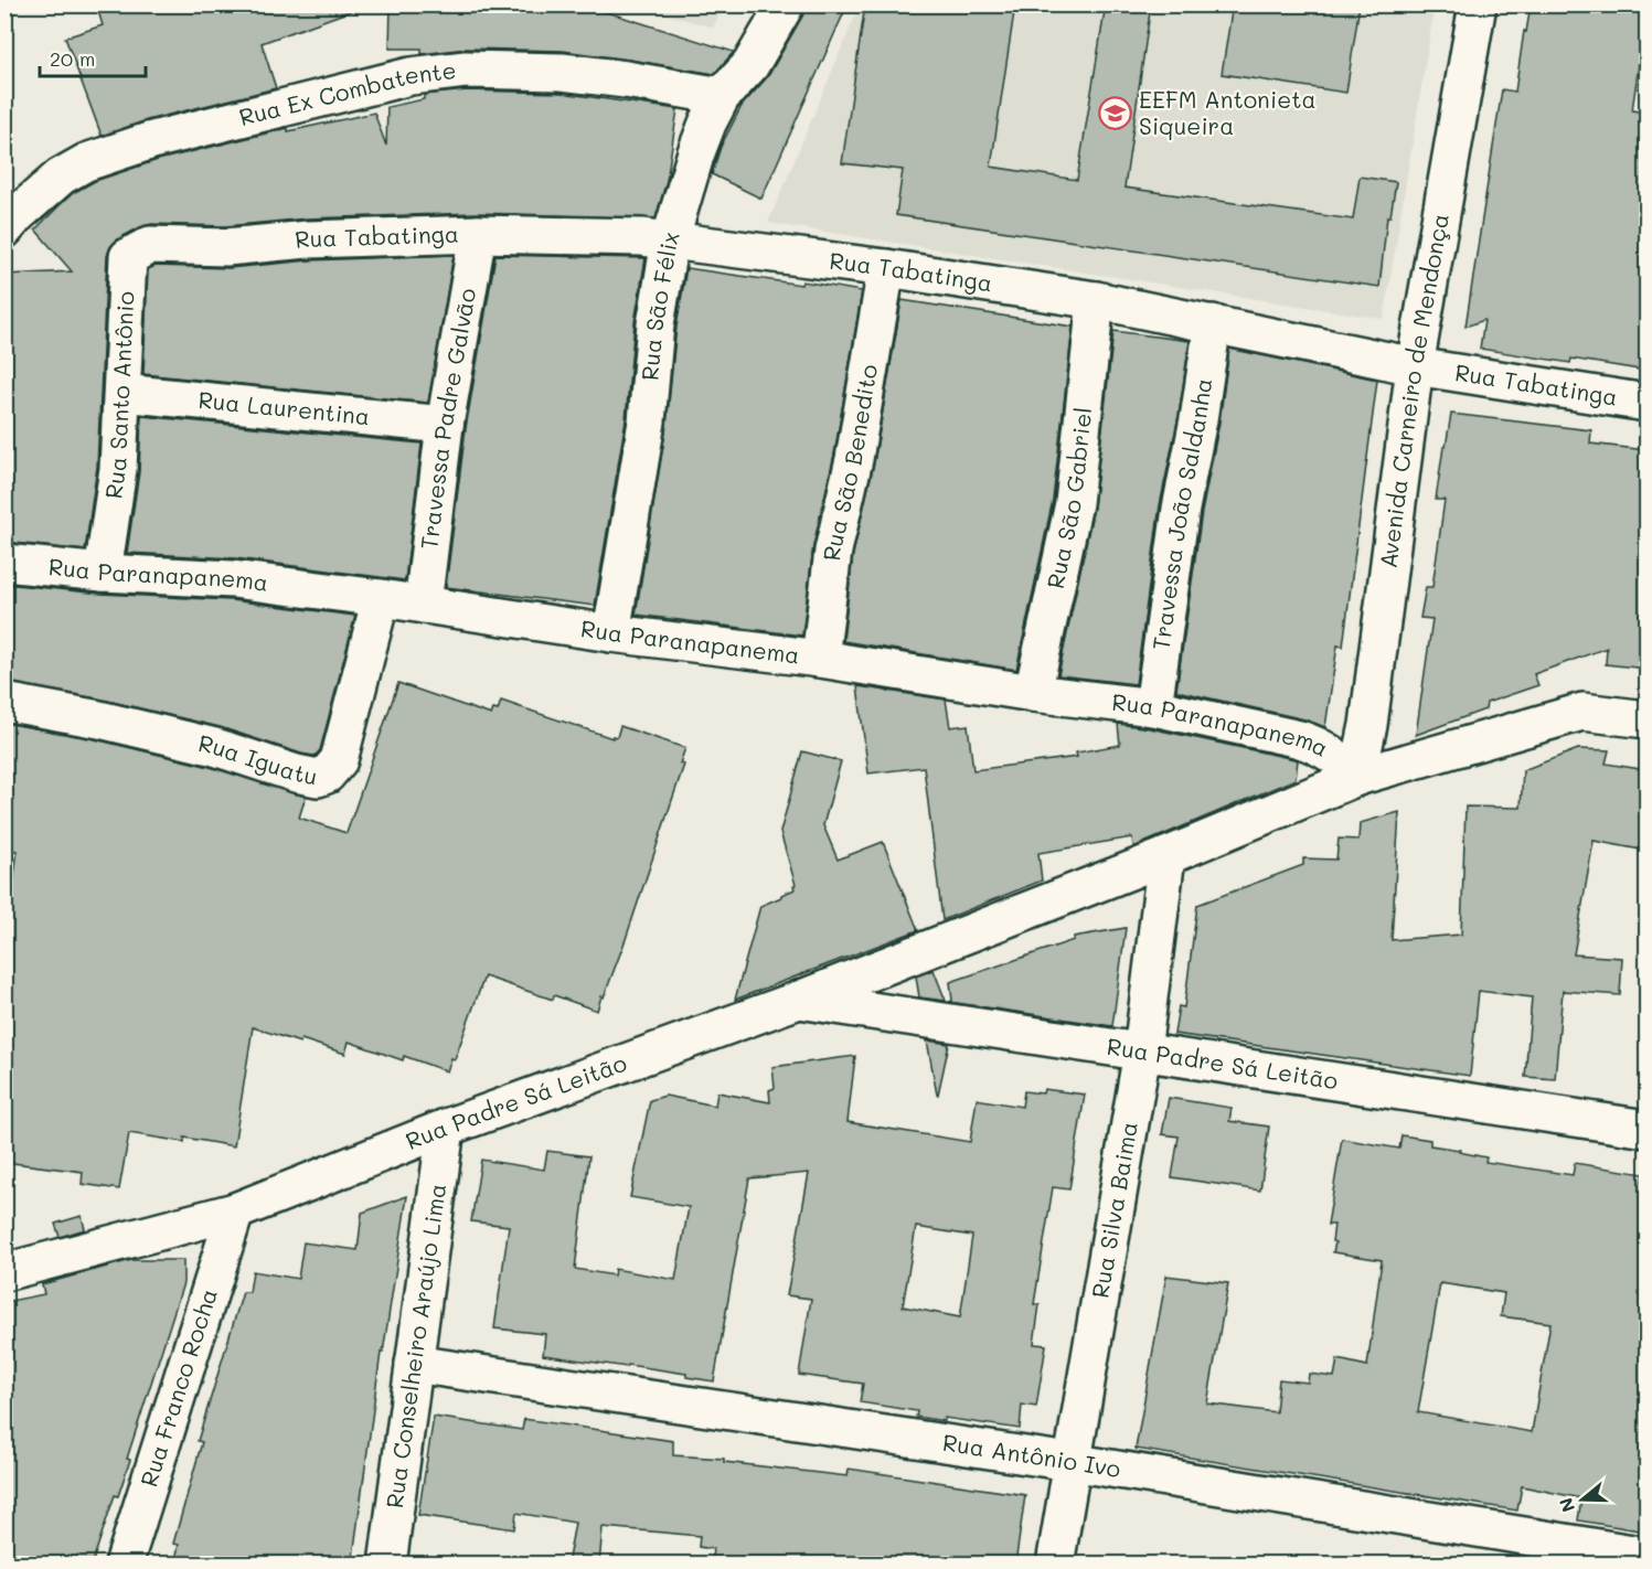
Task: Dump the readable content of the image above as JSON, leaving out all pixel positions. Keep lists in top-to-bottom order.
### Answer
{
  "streets": {
    "street": [
      "Rua Ex Combatente",
      "Rua Tabatinga",
      "Rua São Félix",
      "Avenida Carneiro de Mendonça",
      "Rua Santo Antônio",
      "Rua Laurentina",
      "Travessa Padre Galvão",
      "Rua São Benedito",
      "Rua São Gabriel",
      "Travessa João Saldanha",
      "Rua Paranapanema",
      "Rua Iguatu",
      "Rua Padre Sá Leitão",
      "Rua Silva Baima",
      "Rua Conselheiro Araújo Lima",
      "Rua Franco Rocha",
      "Rua Antônio Ivo"
    ]
  },
  "crossings": [
    ["Rua Ex Combatente", "Rua São Félix"],
    ["Rua Tabatinga", "Rua São Félix"],
    ["Rua Tabatinga", "Avenida Carneiro de Mendonça"],
    ["Rua Tabatinga", "Rua Santo Antônio"],
    ["Rua Tabatinga", "Travessa Padre Galvão"],
    ["Rua Tabatinga", "Rua São Benedito"],
    ["Rua Tabatinga", "Rua São Gabriel"],
    ["Rua Tabatinga", "Travessa João Saldanha"],
    ["Rua São Félix", "Rua Paranapanema"],
    ["Avenida Carneiro de Mendonça", "Rua Paranapanema"],
    ["Avenida Carneiro de Mendonça", "Rua Padre Sá Leitão"],
    ["Rua Santo Antônio", "Rua Laurentina"],
    ["Rua Santo Antônio", "Rua Paranapanema"],
    ["Rua Laurentina", "Travessa Padre Galvão"],
    ["Travessa Padre Galvão", "Rua Paranapanema"],
    ["Rua São Benedito", "Rua Paranapanema"],
    ["Rua São Gabriel", "Rua Paranapanema"],
    ["Travessa João Saldanha", "Rua Paranapanema"],
    ["Rua Paranapanema", "Rua Iguatu"],
    ["Rua Paranapanema", "Rua Padre Sá Leitão"],
    ["Rua Padre Sá Leitão", "Rua Silva Baima"],
    ["Rua Padre Sá Leitão", "Rua Conselheiro Araújo Lima"],
    ["Rua Padre Sá Leitão", "Rua Franco Rocha"],
    ["Rua Silva Baima", "Rua Antônio Ivo"],
    ["Rua Conselheiro Araújo Lima", "Rua Antônio Ivo"]
  ],
  "places": {
    "school or university": ["EEFM Antonieta Siqueira"]
  },
  "scale_bar": "20 m",
  "north": "left"
}
